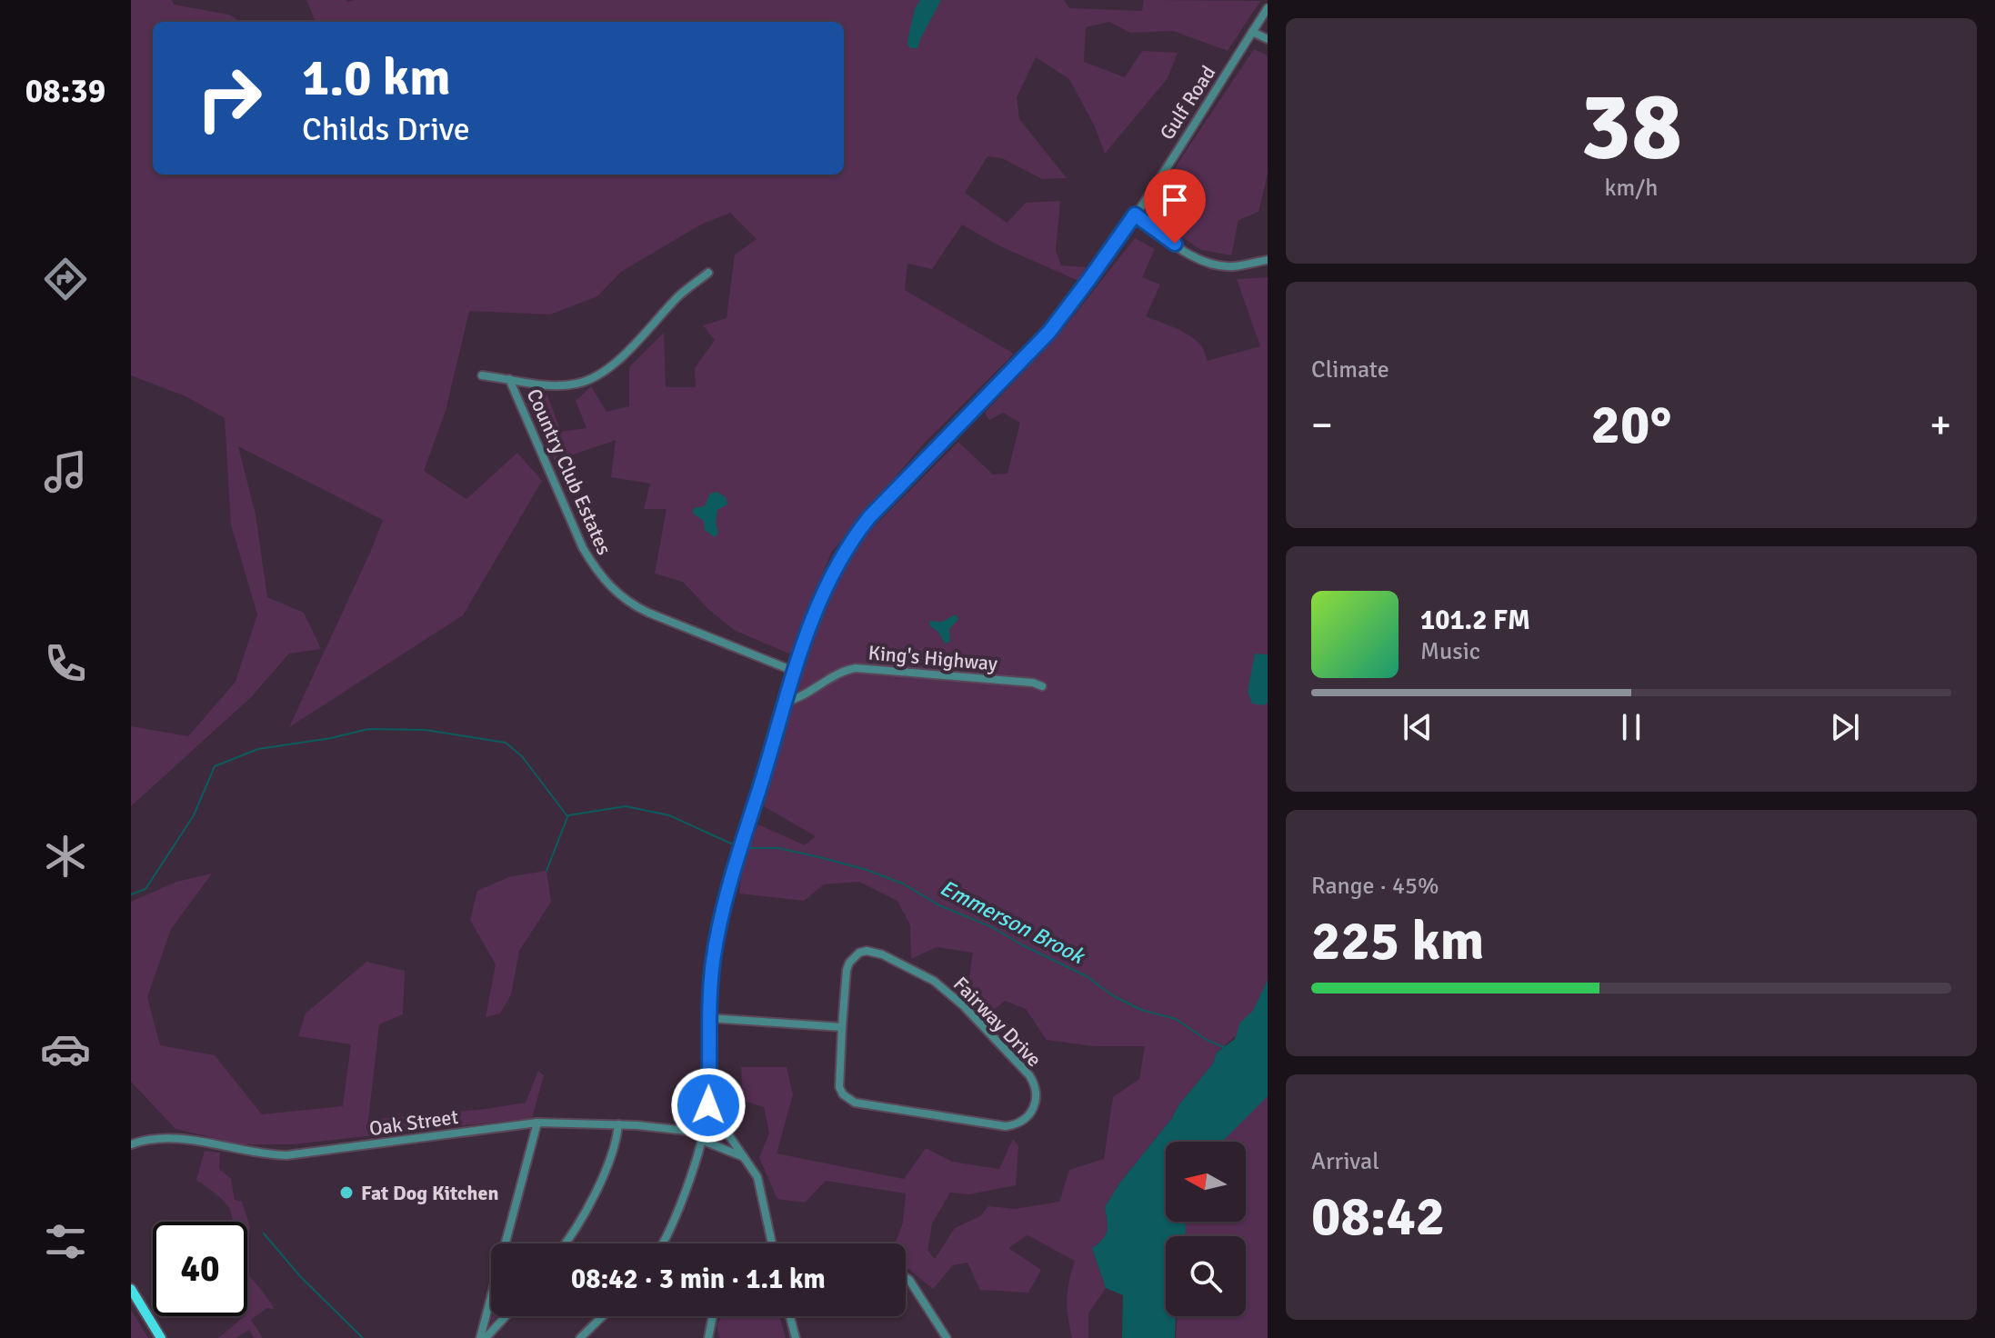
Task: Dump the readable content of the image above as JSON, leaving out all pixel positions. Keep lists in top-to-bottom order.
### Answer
{
  "streets": {
    "street": [
      "Gulf Road",
      "Country Club Estates",
      "King's Highway",
      "Fairway Drive",
      "Oak Street"
    ]
  },
  "crossings": [
    ["Gulf Road", "Country Club Estates"],
    ["Gulf Road", "King's Highway"],
    ["Gulf Road", "Oak Street"]
  ],
  "water": ["Emmerson Brook"],
  "places": ["Fat Dog Kitchen"],
  "north": "left",
  "page": {
    "tabs": "08:39",
    "tile": [
      ["38", "km/h"],
      "Climate",
      ["Range · 45%", "225 km"],
      ["Arrival", "08:42"]
    ],
    "turn": ["1.0 km", "Childs Drive"],
    "heat": ["−", "20°", "+"],
    "song": ["101.2 FM", "Music"],
    "limit": "40",
    "trip": "08:42 · 3 min · 1.1 km"
  }
}
